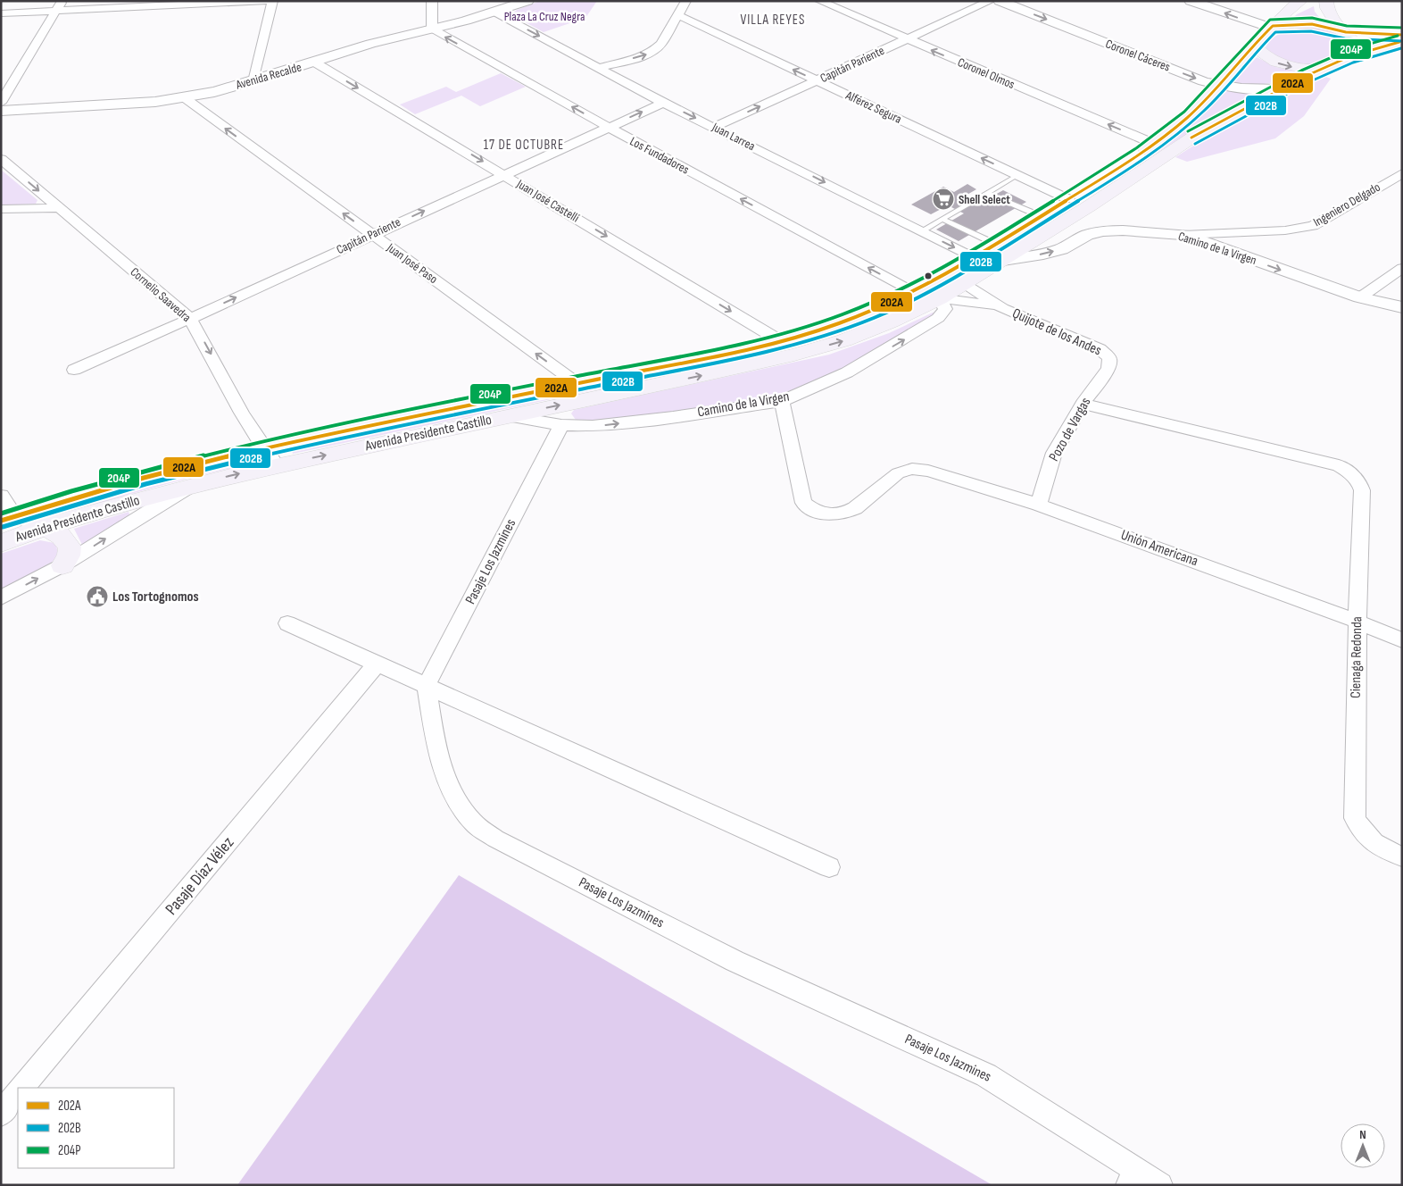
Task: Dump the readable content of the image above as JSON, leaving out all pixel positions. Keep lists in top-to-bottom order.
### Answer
{
  "streets": {
    "main road": ["Avenida Presidente Castillo"],
    "street": [
      "Coronel Cáceres",
      "Capitán Pariente",
      "Coronel Olmos",
      "Avenida Recalde",
      "Alférez Segura",
      "Juan Larrea",
      "Los Fundadores",
      "Juan José Castelli",
      "Ingeniero Delgado",
      "Camino de la Virgen",
      "Juan José Paso",
      "Cornelio Saavedra",
      "Quijote de los Andes",
      "Pozo de Vargas",
      "Unión Americana",
      "Pasaje Los Jazmines",
      "Cienaga Redonda",
      "Pasaje Díaz Vélez"
    ]
  },
  "crossings": [
    ["Coronel Cáceres", "Avenida Presidente Castillo"],
    ["Capitán Pariente", "Coronel Olmos"],
    ["Capitán Pariente", "Alférez Segura"],
    ["Capitán Pariente", "Juan Larrea"],
    ["Capitán Pariente", "Los Fundadores"],
    ["Capitán Pariente", "Juan José Castelli"],
    ["Capitán Pariente", "Juan José Paso"],
    ["Capitán Pariente", "Cornelio Saavedra"],
    ["Coronel Olmos", "Avenida Presidente Castillo"],
    ["Avenida Recalde", "Juan Larrea"],
    ["Avenida Recalde", "Los Fundadores"],
    ["Avenida Recalde", "Juan José Castelli"],
    ["Avenida Recalde", "Juan José Paso"],
    ["Alférez Segura", "Avenida Presidente Castillo"],
    ["Juan Larrea", "Avenida Presidente Castillo"],
    ["Los Fundadores", "Avenida Presidente Castillo"],
    ["Juan José Castelli", "Avenida Presidente Castillo"],
    ["Ingeniero Delgado", "Camino de la Virgen"],
    ["Camino de la Virgen", "Quijote de los Andes"],
    ["Camino de la Virgen", "Avenida Presidente Castillo"],
    ["Camino de la Virgen", "Unión Americana"],
    ["Camino de la Virgen", "Pasaje Los Jazmines"],
    ["Juan José Paso", "Avenida Presidente Castillo"],
    ["Cornelio Saavedra", "Avenida Presidente Castillo"],
    ["Quijote de los Andes", "Pozo de Vargas"],
    ["Quijote de los Andes", "Avenida Presidente Castillo"],
    ["Pozo de Vargas", "Unión Americana"],
    ["Pozo de Vargas", "Cienaga Redonda"],
    ["Unión Americana", "Cienaga Redonda"]
  ],
  "one_way": [
    "Coronel Cáceres",
    "Capitán Pariente",
    "Coronel Olmos",
    "Alférez Segura",
    "Juan Larrea",
    "Los Fundadores",
    "Juan José Castelli",
    "Camino de la Virgen",
    "Juan José Paso",
    "Cornelio Saavedra"
  ],
  "districts": ["VILLA REYES", "17 DE OCTUBRE"],
  "parks": ["Plaza La Cruz Negra"],
  "places": {
    "supermarket": ["Shell Select"],
    "public building": ["Los Tortognomos"]
  },
  "lines": ["transit line 204P", "transit line 202A", "transit line 202B"],
  "legend": ["202A", "202B", "204P"],
  "north": "top"
}
